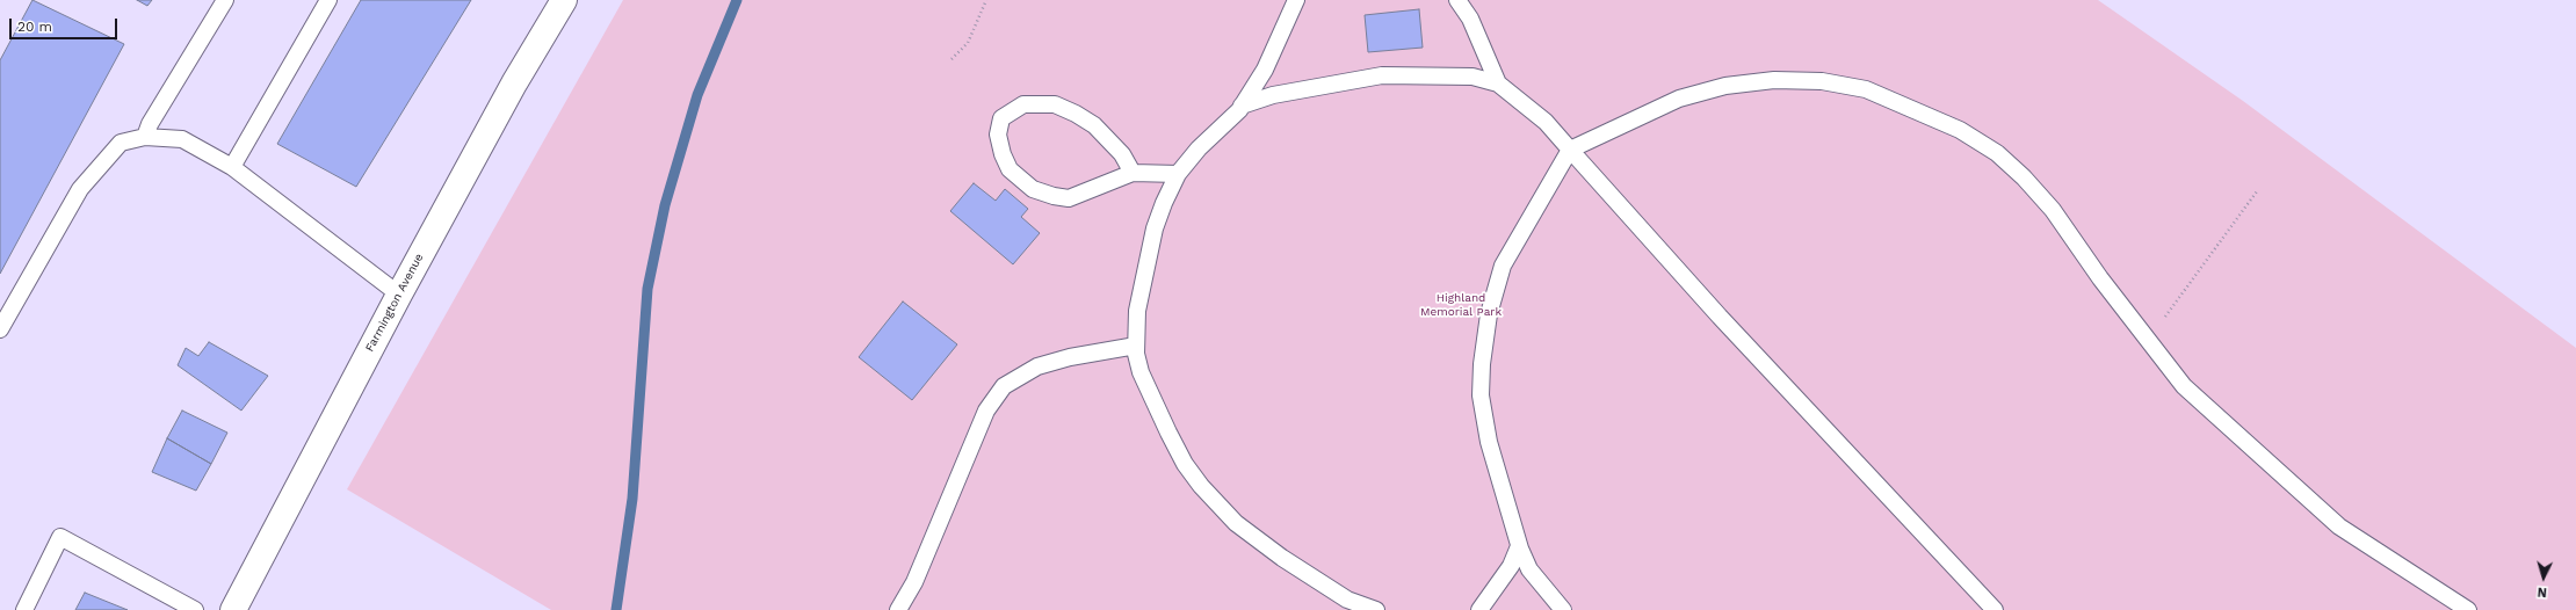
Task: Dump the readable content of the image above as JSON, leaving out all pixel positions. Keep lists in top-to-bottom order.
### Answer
{
  "streets": {
    "street": ["Farmington Avenue"]
  },
  "parks": ["Highland Memorial Park"],
  "scale_bar": "20 m",
  "north": "bottom"
}
